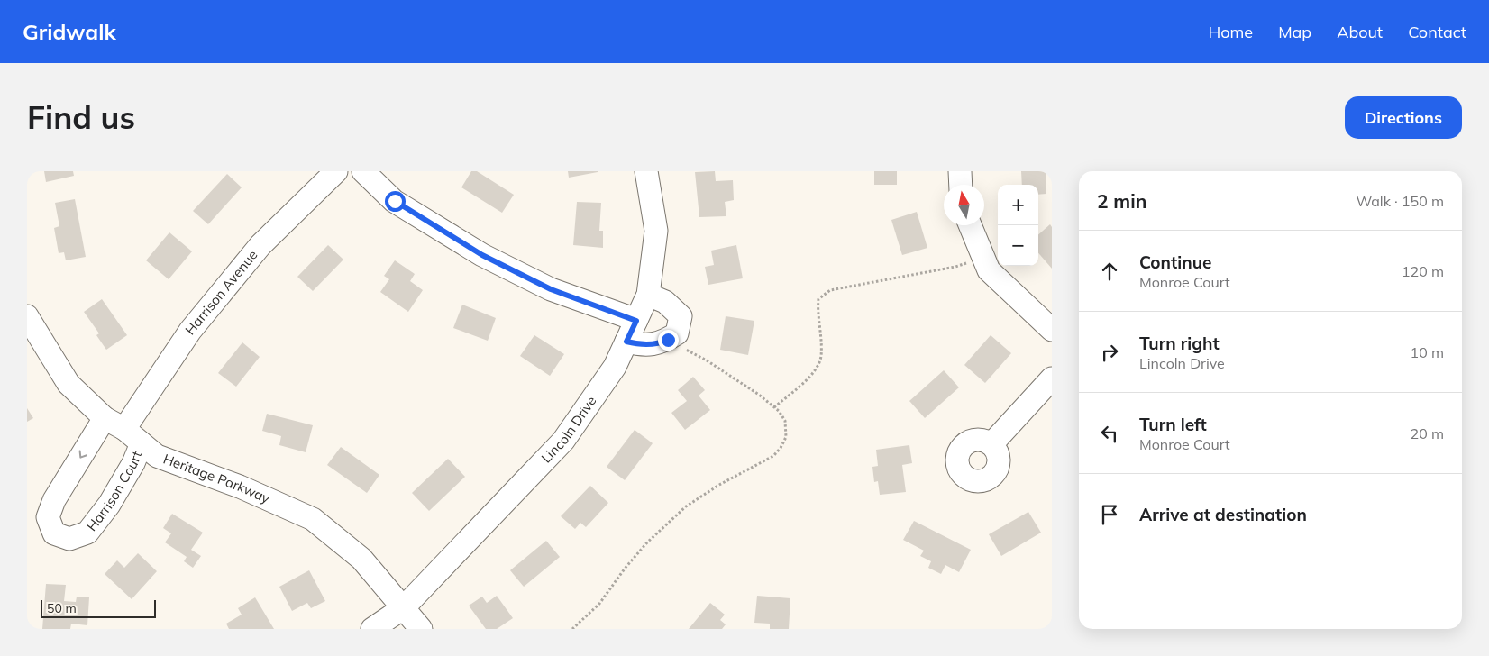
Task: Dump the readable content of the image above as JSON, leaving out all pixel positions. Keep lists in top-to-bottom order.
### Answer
{
  "streets": {
    "street": [
      "Harrison Avenue",
      "Lincoln Drive",
      "Heritage Parkway",
      "Harrison Court"
    ]
  },
  "crossings": [
    ["Harrison Avenue", "Heritage Parkway"],
    ["Harrison Avenue", "Harrison Court"],
    ["Lincoln Drive", "Heritage Parkway"],
    ["Heritage Parkway", "Harrison Court"]
  ],
  "scale_bar": "50 m",
  "north": "top",
  "page": {
    "header": "Gridwalk",
    "nav": [
      "Home",
      "Map",
      "About",
      "Contact"
    ],
    "buttons": "Directions",
    "title": "Find us",
    "heading": ["2 min", "Walk · 150 m"],
    "map_buttons": ["+", "−"],
    "list": [
      ["Continue", "Monroe Court", "120 m"],
      ["Turn right", "Lincoln Drive", "10 m"],
      ["Turn left", "Monroe Court", "20 m"],
      "Arrive at destination"
    ],
    "scale": "50 m"
  }
}
